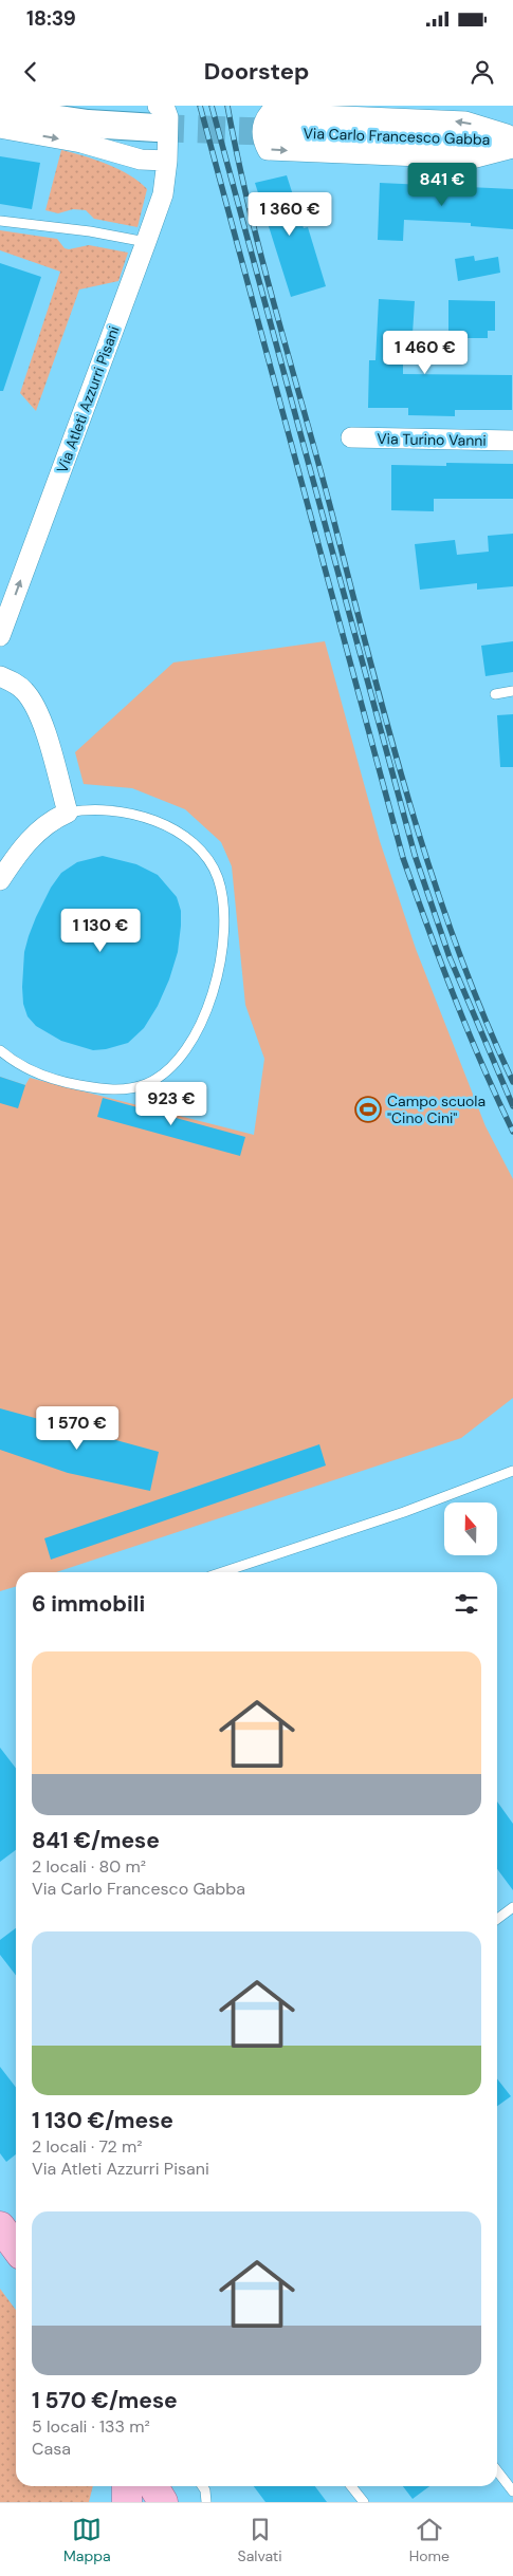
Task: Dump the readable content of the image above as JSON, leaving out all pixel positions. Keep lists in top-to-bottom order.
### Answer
{
  "streets": {
    "street": ["Via Carlo Francesco Gabba", "Via Atleti Azzurri Pisani", "Via Turino Vanni"]
  },
  "one_way": ["Via Atleti Azzurri Pisani"],
  "places": {
    "sports": ["Campo scuola \"Cino Cini\""]
  },
  "north": "top",
  "page": {
    "status": "18:39",
    "header": "Doorstep",
    "price": [
      "841 €",
      "1 360 €",
      "1 460 €",
      "1 130 €",
      "923 €",
      "1 570 €"
    ],
    "heading": "6 immobili",
    "list": [
      {
        "name": "841 €/mese",
        "note": "2 locali · 80 m² · Via Carlo Francesco Gabba"
      },
      {
        "name": "1 130 €/mese",
        "note": "2 locali · 72 m² · Via Atleti Azzurri Pisani"
      },
      {
        "name": "1 570 €/mese",
        "note": "5 locali · 133 m² · Casa"
      }
    ],
    "tabs": ["Mappa", "Salvati", "Home"]
  }
}
